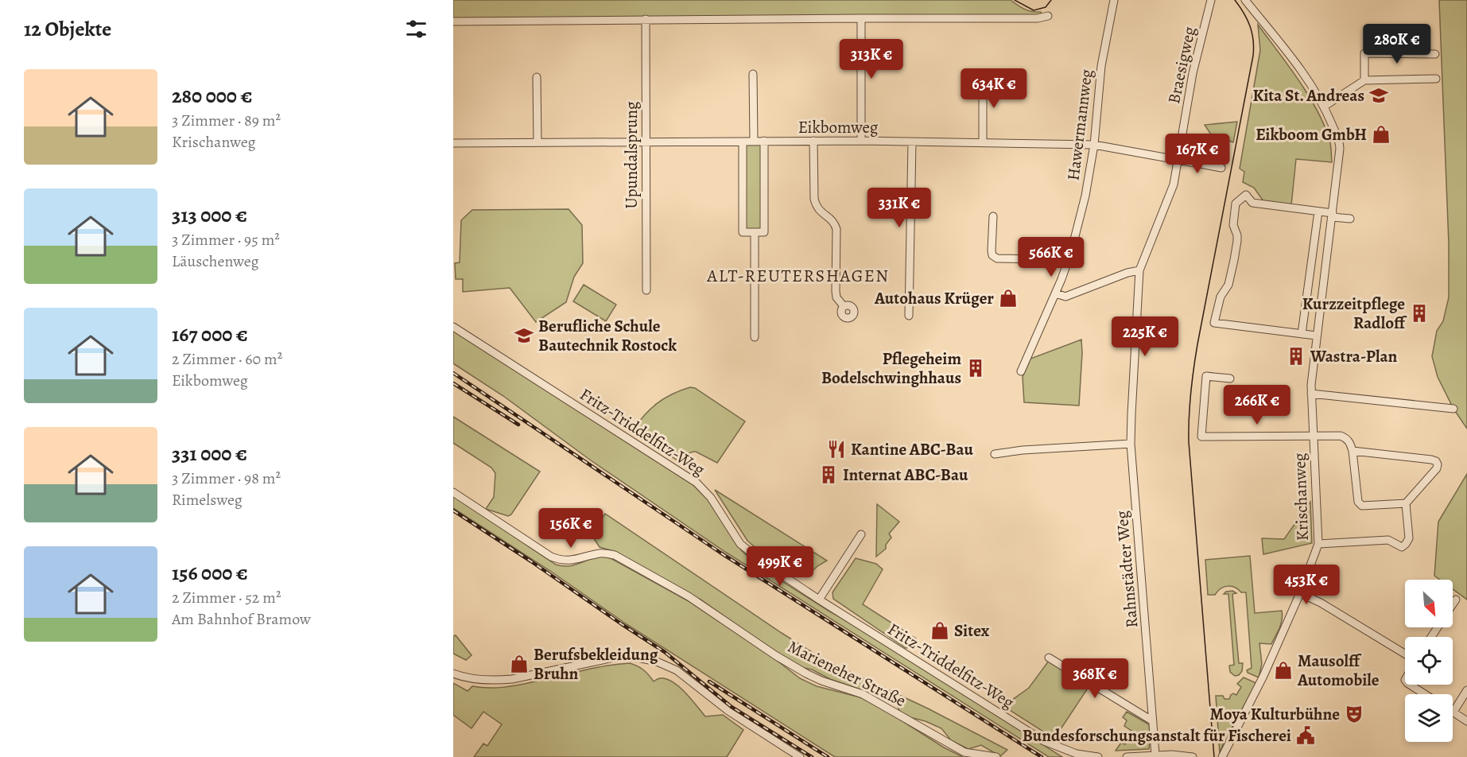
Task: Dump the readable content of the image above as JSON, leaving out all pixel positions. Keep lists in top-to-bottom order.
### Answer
{
  "streets": {
    "street": [
      "Braesigweg",
      "Hawermannweg",
      "Eikbomweg",
      "Upundalsprung",
      "Fritz-Triddelfitz-Weg",
      "Krischanweg",
      "Rahnstädter Weg",
      "Marieneher Straße"
    ]
  },
  "crossings": [
    ["Braesigweg", "Eikbomweg"],
    ["Braesigweg", "Rahnstädter Weg"],
    ["Hawermannweg", "Eikbomweg"],
    ["Eikbomweg", "Upundalsprung"]
  ],
  "districts": ["ALT-REUTERSHAGEN"],
  "places": {
    "school or university": ["Kita St. Andreas", "Berufliche Schule Bautechnik Rostock"],
    "shop": [
      "Eikboom GmbH",
      "Autohaus Krüger",
      "Sitex",
      "Berufsbekleidung Bruhn",
      "Mausolff Automobile"
    ],
    "building": [
      "Kurzzeitpflege Radloff",
      "Wastra-Plan",
      "Pflegeheim Bodelschwinghhaus",
      "Internat ABC-Bau"
    ],
    "restaurant": ["Kantine ABC-Bau"],
    "theatre": ["Moya Kulturbühne"],
    "public building": ["Bundesforschungsanstalt für Fischerei"]
  },
  "north": "bottom right",
  "page": {
    "heading": "12 Objekte",
    "price": [
      "280K €",
      "313K €",
      "634K €",
      "167K €",
      "331K €",
      "566K €",
      "225K €",
      "266K €",
      "156K €",
      "499K €",
      "453K €",
      "368K €"
    ],
    "list": [
      {
        "name": "280 000 €",
        "note": "3 Zimmer · 89 m² · Krischanweg"
      },
      {
        "name": "313 000 €",
        "note": "3 Zimmer · 95 m² · Läuschenweg"
      },
      {
        "name": "167 000 €",
        "note": "2 Zimmer · 60 m² · Eikbomweg"
      },
      {
        "name": "331 000 €",
        "note": "3 Zimmer · 98 m² · Rimelsweg"
      },
      {
        "name": "156 000 €",
        "note": "2 Zimmer · 52 m² · Am Bahnhof Bramow"
      }
    ]
  }
}
